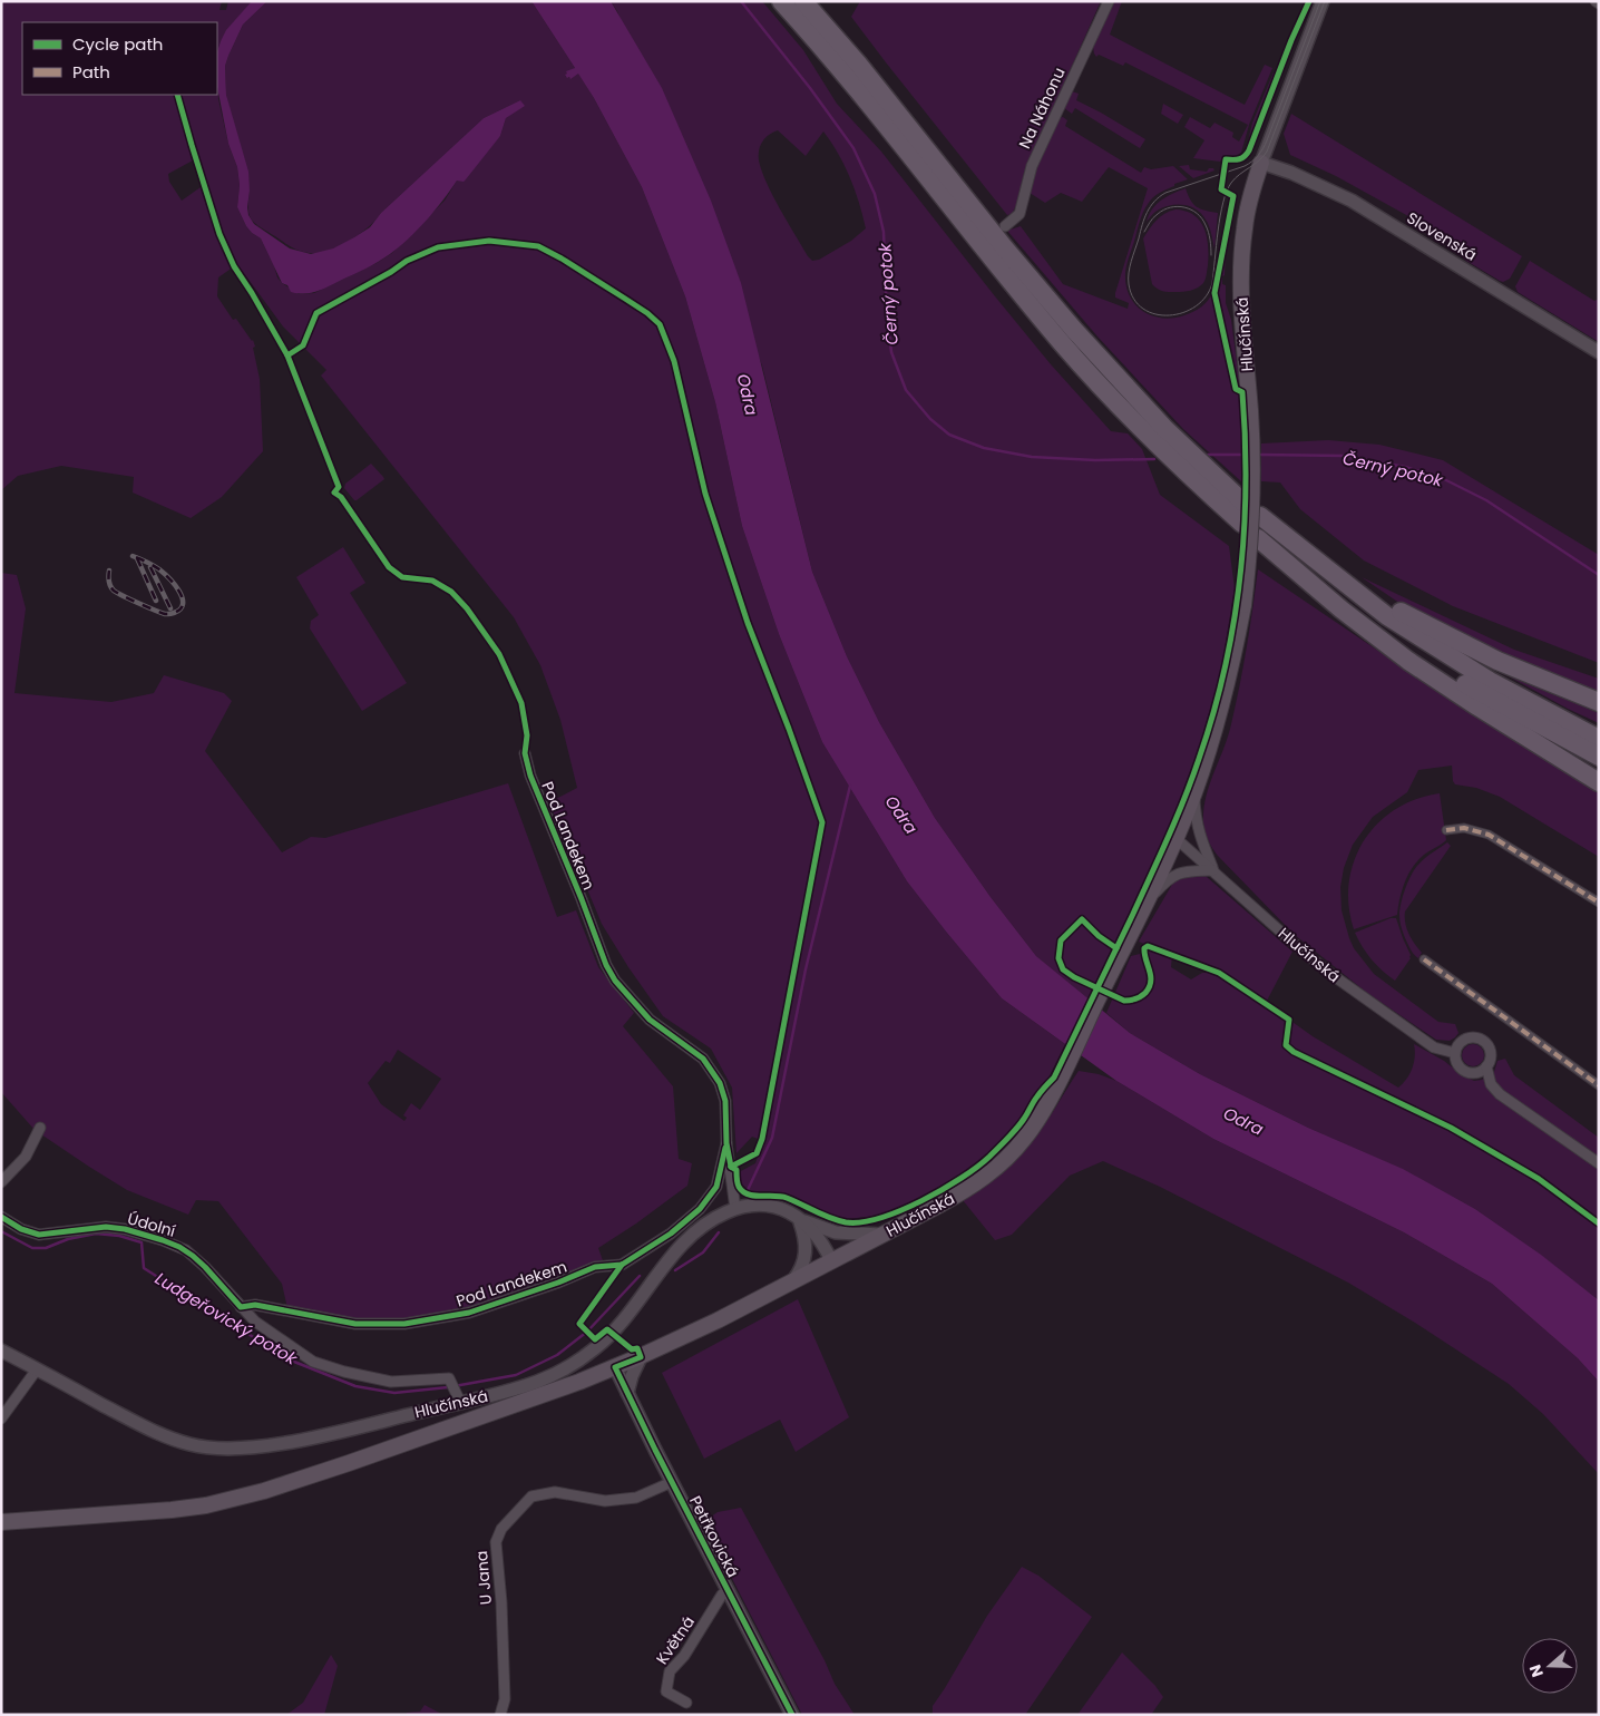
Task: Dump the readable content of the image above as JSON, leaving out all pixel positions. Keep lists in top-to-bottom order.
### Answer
{
  "streets": {
    "main road": ["Hlučínská"],
    "street": [
      "Na Náhonu",
      "Slovenská",
      "Pod Landekem",
      "Údolní",
      "Petřkovická",
      "U Jana",
      "Květná"
    ]
  },
  "crossings": [
    ["Slovenská", "Hlučínská"],
    ["Hlučínská", "Pod Landekem"],
    ["Hlučínská", "Údolní"],
    ["Hlučínská", "Petřkovická"],
    ["Pod Landekem", "Údolní"],
    ["Petřkovická", "U Jana"],
    ["Petřkovická", "Květná"]
  ],
  "water": ["Černý potok", "Odra", "Ludgeřovický potok"],
  "legend": ["Cycle path", "Path"],
  "north": "left"
}
